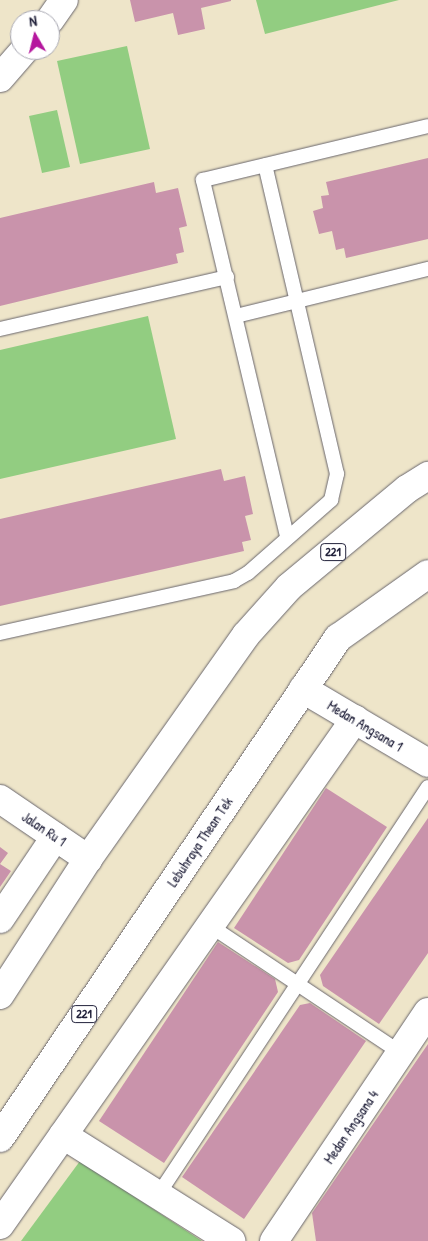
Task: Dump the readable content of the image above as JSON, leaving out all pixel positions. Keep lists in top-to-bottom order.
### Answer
{
  "streets": {
    "street": [
      "221",
      "Medan Angsana 1",
      "Jalan Ru 1",
      "Lebuhraya Thean Tek",
      "Medan Angsana 4"
    ]
  },
  "crossings": [
    ["221", "Jalan Ru 1"],
    ["Medan Angsana 1", "Lebuhraya Thean Tek"]
  ],
  "north": "top"
}
